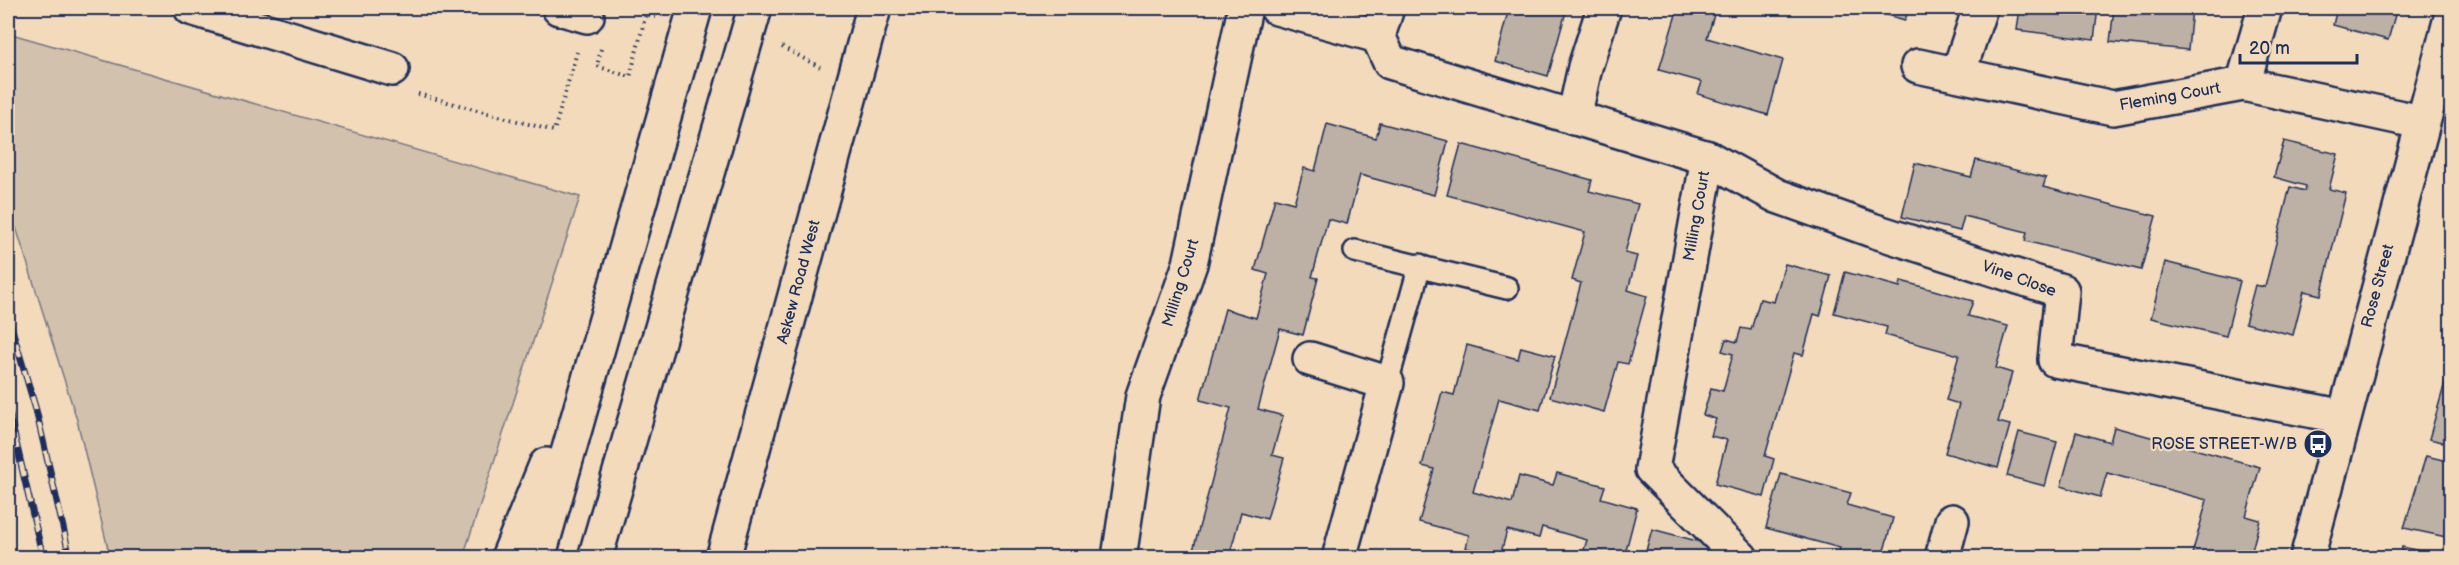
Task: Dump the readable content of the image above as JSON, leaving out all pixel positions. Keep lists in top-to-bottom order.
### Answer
{
  "streets": {
    "main road": [
      "Fleming Court",
      "Milling Court",
      "Vine Close",
      "Askew Road West",
      "Rose Street"
    ]
  },
  "crossings": [
    ["Fleming Court", "Rose Street"],
    ["Milling Court", "Vine Close"],
    ["Vine Close", "Rose Street"]
  ],
  "places": {
    "bus stop": ["ROSE STREET-W/B"]
  },
  "scale_bar": "20 m"
}
